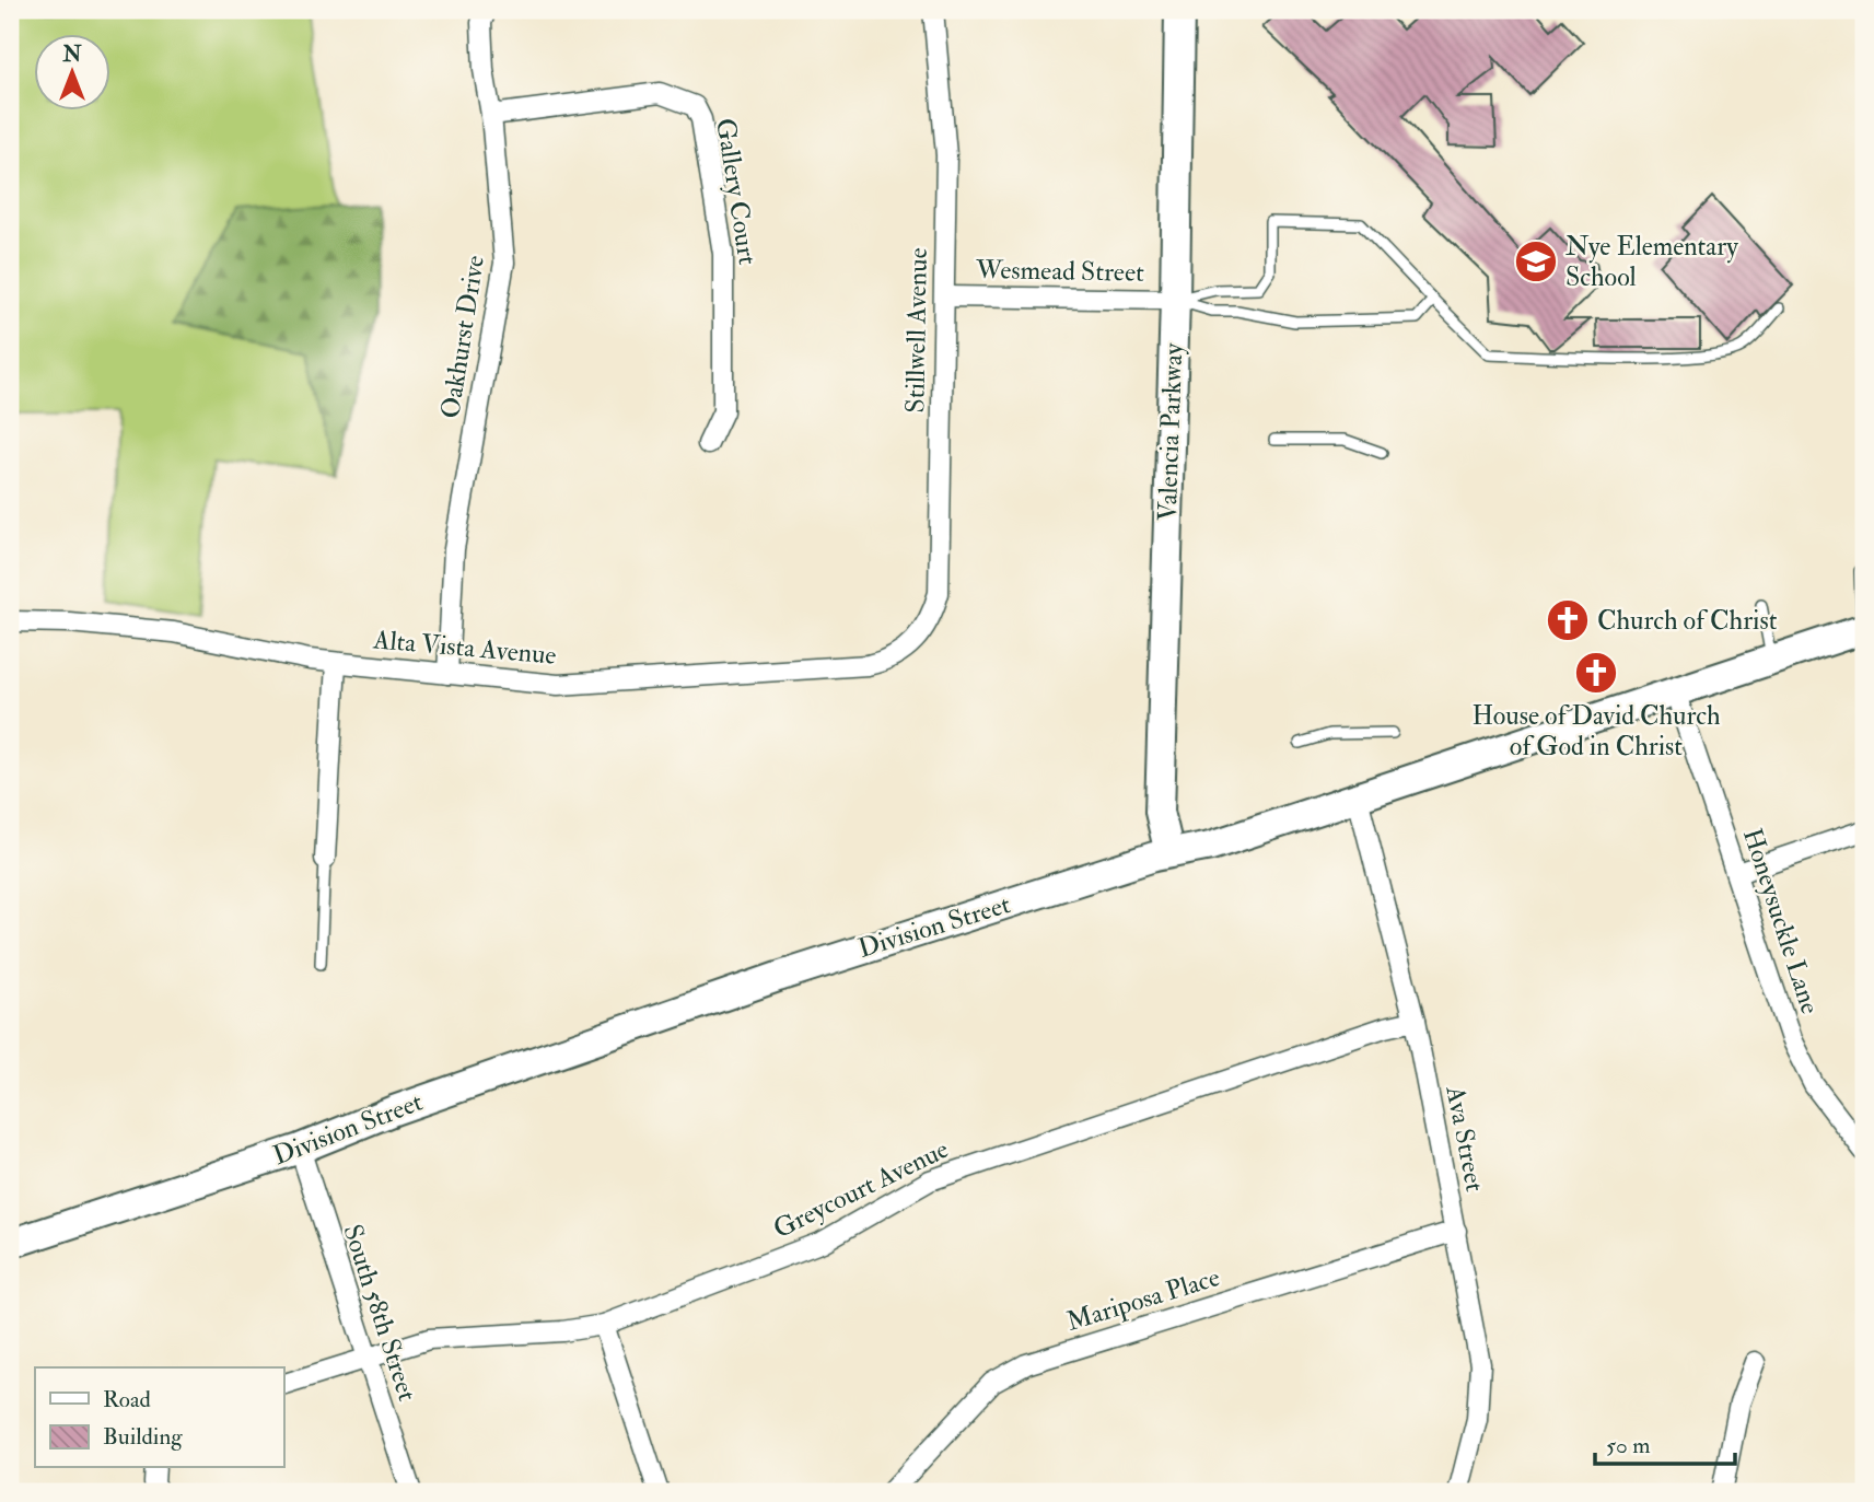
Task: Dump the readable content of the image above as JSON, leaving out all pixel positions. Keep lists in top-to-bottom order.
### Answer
{
  "streets": {
    "main road": ["Valencia Parkway", "Division Street"],
    "street": [
      "Gallery Court",
      "Wesmead Street",
      "Stillwell Avenue",
      "Oakhurst Drive",
      "Alta Vista Avenue",
      "Honeysuckle Lane",
      "Ava Street",
      "Greycourt Avenue",
      "Mariposa Place",
      "South 58th Street"
    ]
  },
  "crossings": [
    ["Gallery Court", "Oakhurst Drive"],
    ["Wesmead Street", "Stillwell Avenue"],
    ["Wesmead Street", "Valencia Parkway"],
    ["Stillwell Avenue", "Alta Vista Avenue"],
    ["Oakhurst Drive", "Alta Vista Avenue"],
    ["Valencia Parkway", "Division Street"],
    ["Honeysuckle Lane", "Division Street"],
    ["Division Street", "Ava Street"],
    ["Division Street", "South 58th Street"],
    ["Ava Street", "Greycourt Avenue"],
    ["Ava Street", "Mariposa Place"],
    ["Greycourt Avenue", "South 58th Street"]
  ],
  "places": {
    "school or university": ["Nye Elementary School"],
    "church": ["Church of Christ", "House of David Church of God in Christ"]
  },
  "legend": ["Road", "Building"],
  "scale_bar": "50 m",
  "north": "top"
}
